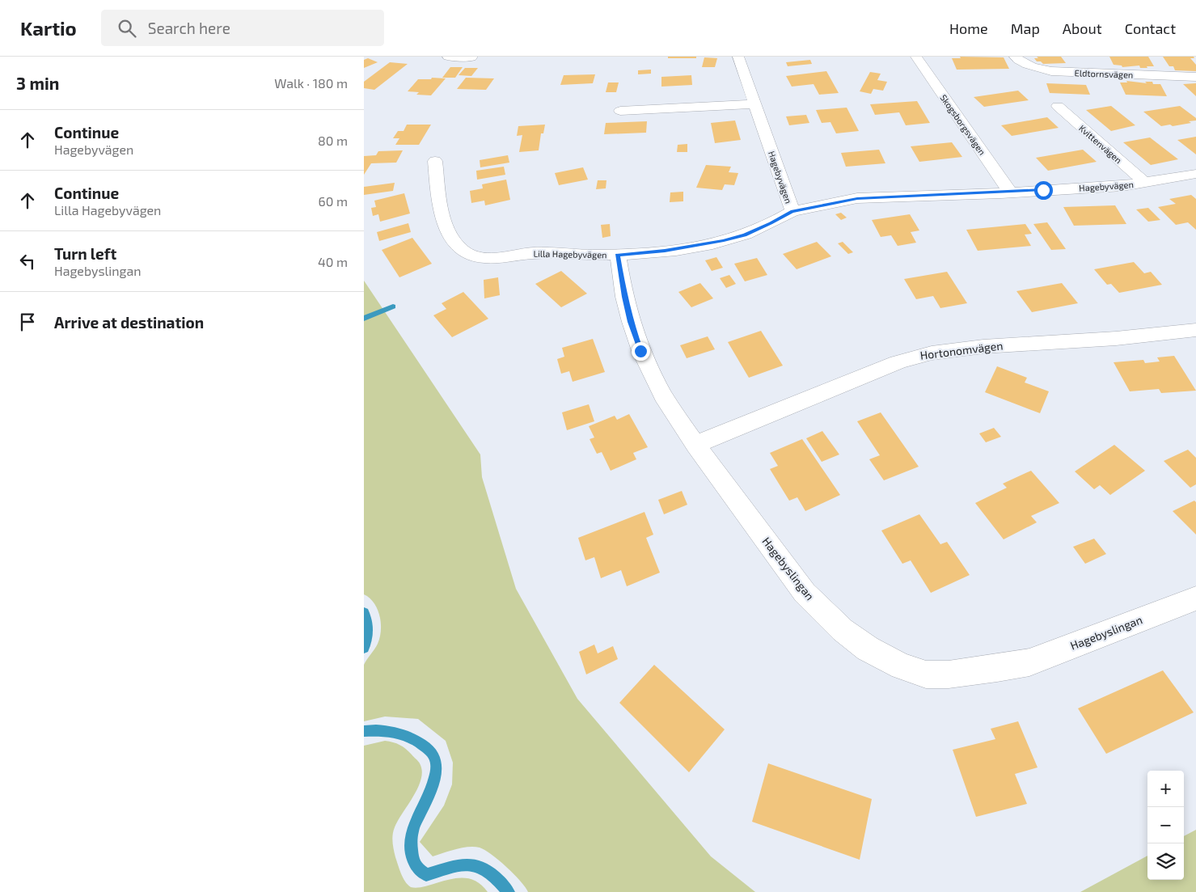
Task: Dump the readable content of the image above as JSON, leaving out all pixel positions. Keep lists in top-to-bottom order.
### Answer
{
  "streets": {
    "street": [
      "Eldtornsvägen",
      "Skogsborgsvägen",
      "Kvittenvägen",
      "Hagebyvägen",
      "Lilla Hagebyvägen",
      "Hortonomvägen",
      "Hagebyslingan"
    ]
  },
  "crossings": [
    ["Skogsborgsvägen", "Hagebyvägen"],
    ["Kvittenvägen", "Hagebyvägen"],
    ["Hagebyvägen", "Lilla Hagebyvägen"],
    ["Lilla Hagebyvägen", "Hagebyslingan"],
    ["Hortonomvägen", "Hagebyslingan"]
  ],
  "page": {
    "header": "Kartio",
    "search": "Search here",
    "nav": [
      "Home",
      "Map",
      "About",
      "Contact"
    ],
    "heading": ["3 min", "Walk · 180 m"],
    "list": [
      ["Continue", "Hagebyvägen", "80 m"],
      ["Continue", "Lilla Hagebyvägen", "60 m"],
      ["Turn left", "Hagebyslingan", "40 m"],
      "Arrive at destination"
    ],
    "map_buttons": ["+", "−"]
  }
}
